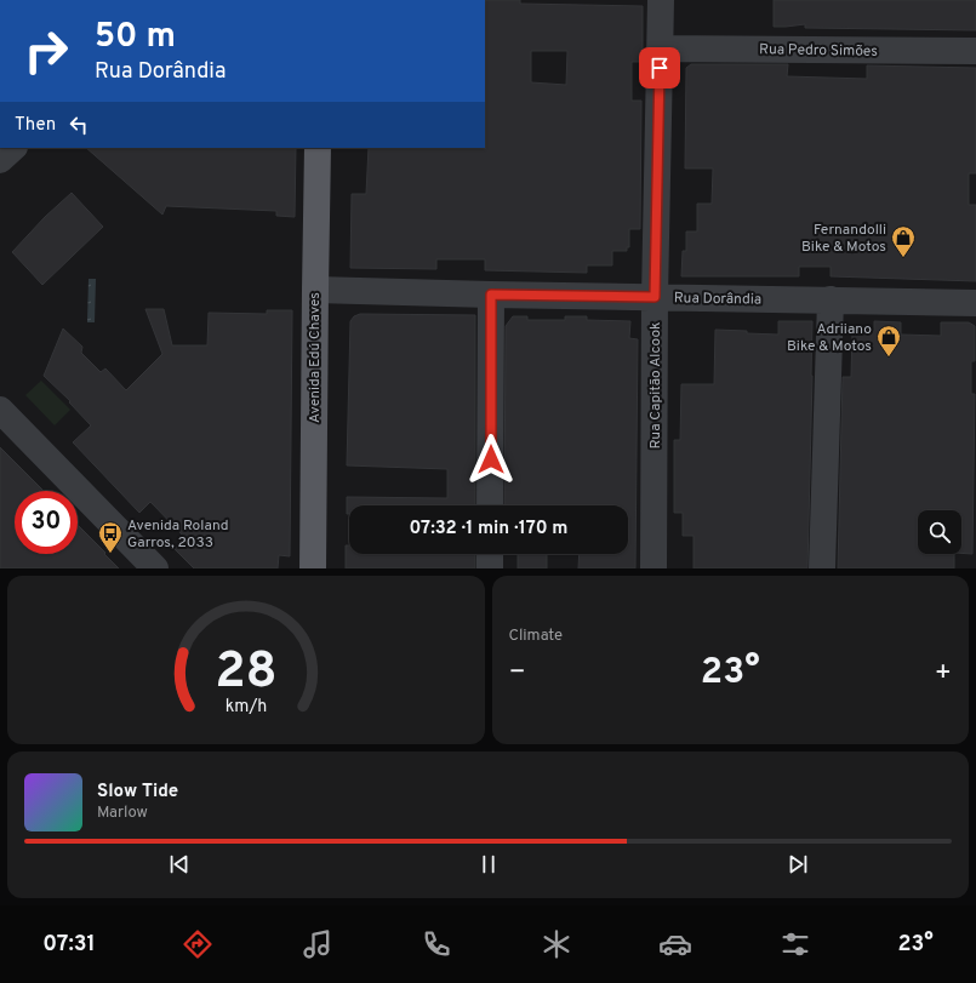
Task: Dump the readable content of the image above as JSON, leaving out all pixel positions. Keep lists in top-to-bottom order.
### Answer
{
  "streets": {
    "main road": ["Avenida Edú Chaves"],
    "street": ["Rua Pedro Simões", "Rua Dorândia", "Rua Capitão Alcook"]
  },
  "crossings": [
    ["Rua Pedro Simões", "Rua Capitão Alcook"],
    ["Rua Dorândia", "Avenida Edú Chaves"],
    ["Rua Dorândia", "Rua Capitão Alcook"]
  ],
  "places": {
    "shop": ["Fernandolli Bike & Motos", "Adriiano Bike & Motos"],
    "bus stop": ["Avenida Roland Garros, 2033"]
  },
  "page": {
    "turn": ["50 m", "Rua Dorândia"],
    "then": "Then",
    "limit": "30",
    "trip": "07:32 · 1 min · 170 m",
    "tile": "Climate",
    "heat": ["−", "23°", "+"],
    "song": ["Slow Tide", "Marlow"],
    "tabs": ["07:31", "23°"],
    "gauge": ["28", "km/h"]
  }
}
